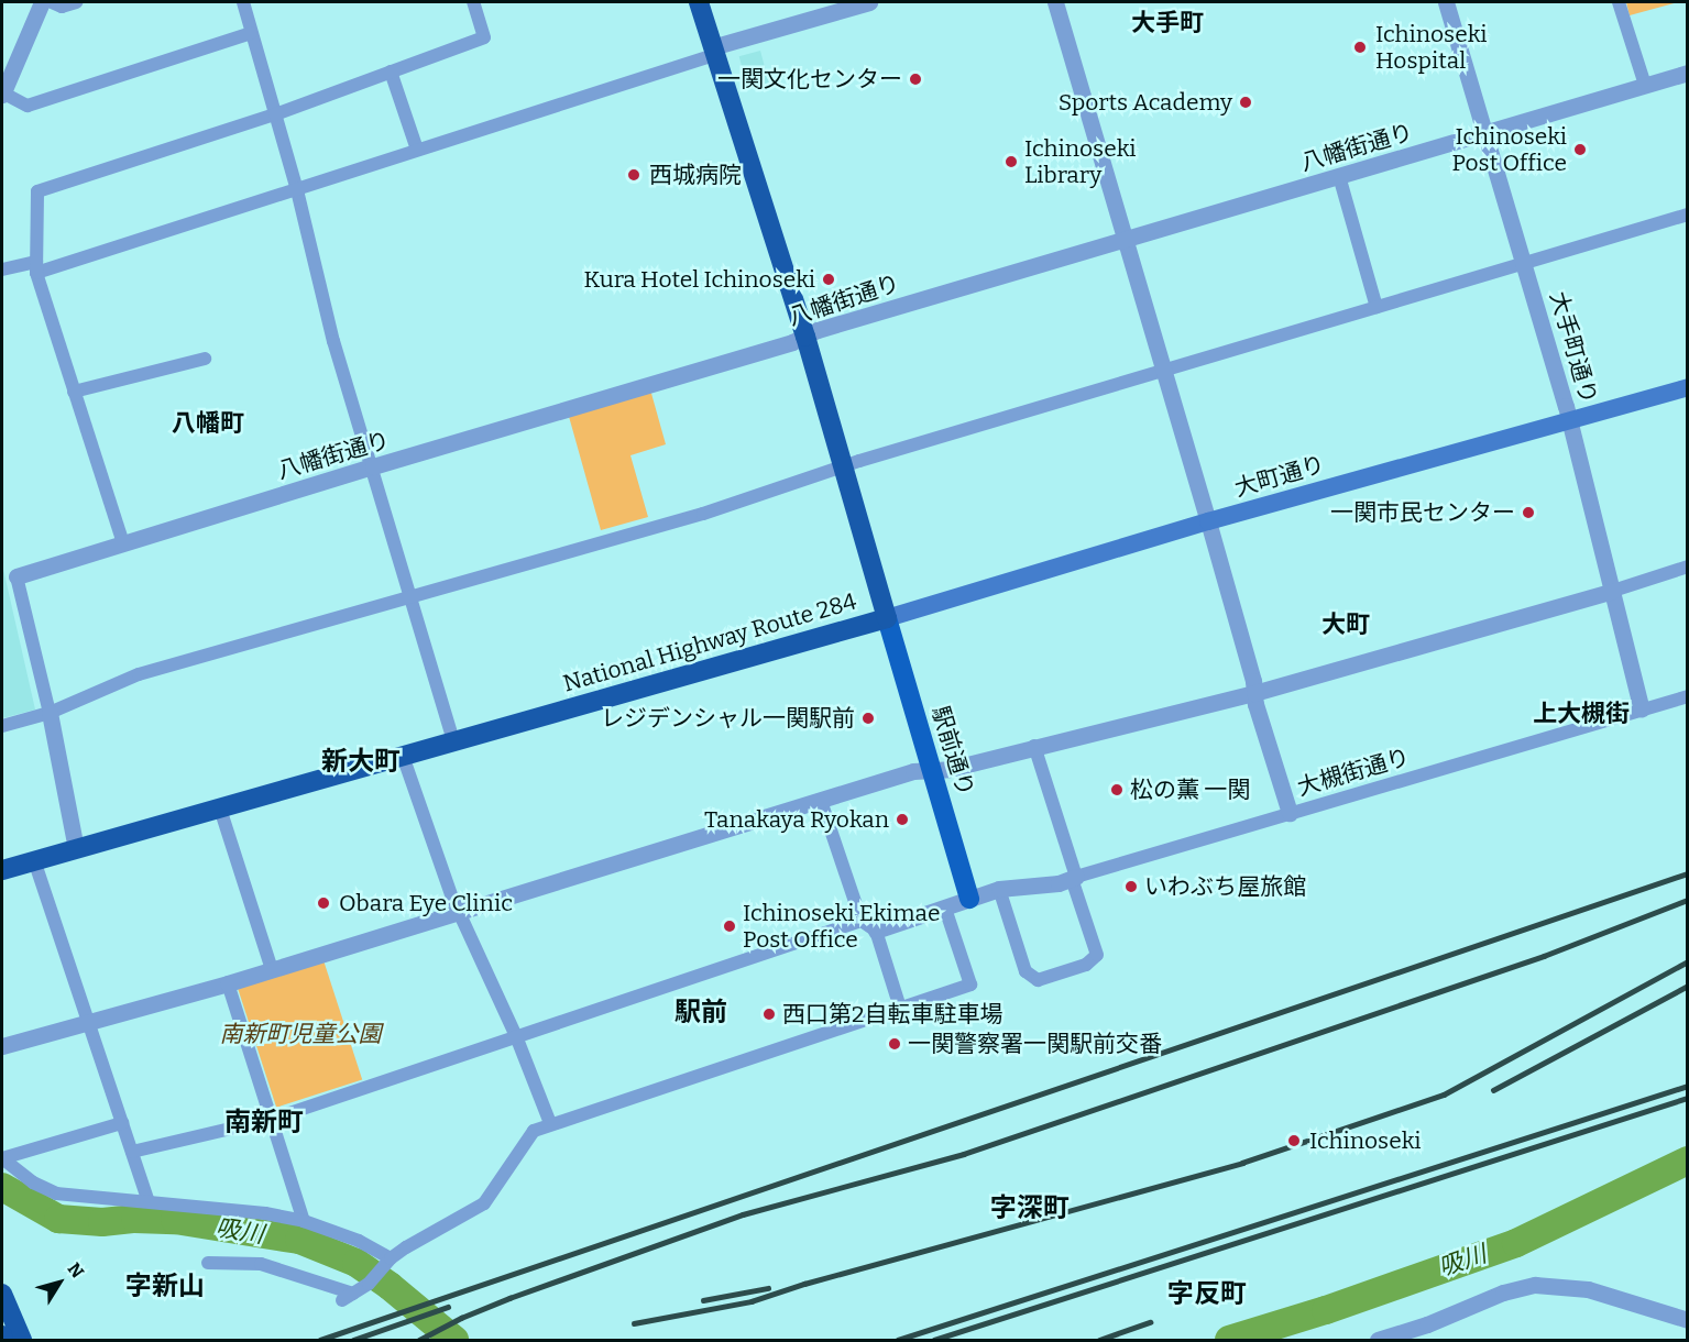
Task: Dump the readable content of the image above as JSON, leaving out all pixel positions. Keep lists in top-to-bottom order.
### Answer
{
  "streets": {
    "highway": ["National Highway Route 284"],
    "main road": ["大町通り", "駅前通り"],
    "street": ["八幡街通り", "大手町通り", "大槻街通り"]
  },
  "crossings": [
    ["八幡街通り", "大手町通り"],
    ["八幡街通り", "National Highway Route 284"],
    ["大手町通り", "大町通り"],
    ["大手町通り", "大槻街通り"],
    ["大町通り", "National Highway Route 284"],
    ["大町通り", "駅前通り"],
    ["National Highway Route 284", "駅前通り"]
  ],
  "districts": [
    "大手町",
    "八幡町",
    "大町",
    "上大槻街",
    "新大町",
    "駅前",
    "南新町",
    "字深町",
    "字新山",
    "字反町"
  ],
  "water": ["吸川"],
  "parks": ["南新町児童公園"],
  "places": [
    "Ichinoseki Hospital",
    "一関文化センター",
    "Sports Academy",
    "Ichinoseki Post Office",
    "Ichinoseki Library",
    "西城病院",
    "Kura Hotel Ichinoseki",
    "一関市民センター",
    "レジデンシャル一関駅前",
    "松の薫 一関",
    "Tanakaya Ryokan",
    "いわぶち屋旅館",
    "Obara Eye Clinic",
    "Ichinoseki Ekimae Post Office",
    "西口第2自転車駐車場",
    "一関警察署一関駅前交番",
    "Ichinoseki"
  ],
  "north": "top right"
}
